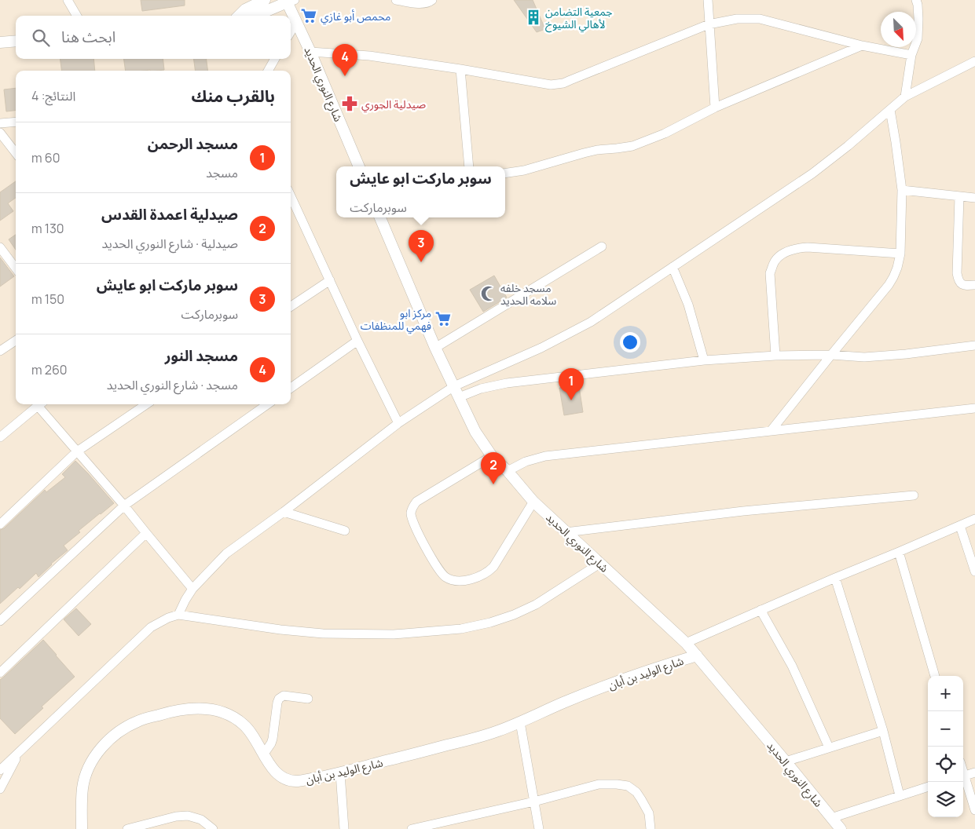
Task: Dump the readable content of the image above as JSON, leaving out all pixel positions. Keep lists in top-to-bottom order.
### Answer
{
  "streets": {
    "street": ["شارع النوري الحديد", "شارع الوليد بن أبان"]
  },
  "crossings": [
    ["شارع النوري الحديد", "شارع الوليد بن أبان"]
  ],
  "places": {
    "supermarket": ["محمص أبو غازي", "مركز ابو فهمي للمنظفات"],
    "building": ["جمعية التضامن لأهالي الشيوخ"],
    "pharmacy": ["صيدلية الجوري"],
    "mosque": ["مسجد خلفه سلامه الحديد"]
  },
  "north": "bottom right",
  "page": {
    "search": "ابحث هنا",
    "pins": [
      "4",
      "3",
      "1",
      "2"
    ],
    "heading": ["بالقرب منك", "النتائج: 4"],
    "list": [
      {
        "mark": "1",
        "name": "مسجد الرحمن",
        "note": "مسجد",
        "value": "60 m"
      },
      {
        "mark": "2",
        "name": "صيدلية اعمدة القدس",
        "note": "صيدلية · شارع النوري الحديد",
        "value": "130 m"
      },
      {
        "mark": "3",
        "name": "سوبر ماركت ابو عايش",
        "note": "سوبرماركت",
        "value": "150 m"
      },
      {
        "mark": "4",
        "name": "مسجد النور",
        "note": "مسجد · شارع النوري الحديد",
        "value": "260 m"
      }
    ],
    "popup": ["سوبر ماركت ابو عايش", "سوبرماركت"],
    "map_buttons": ["+", "−"]
  }
}
